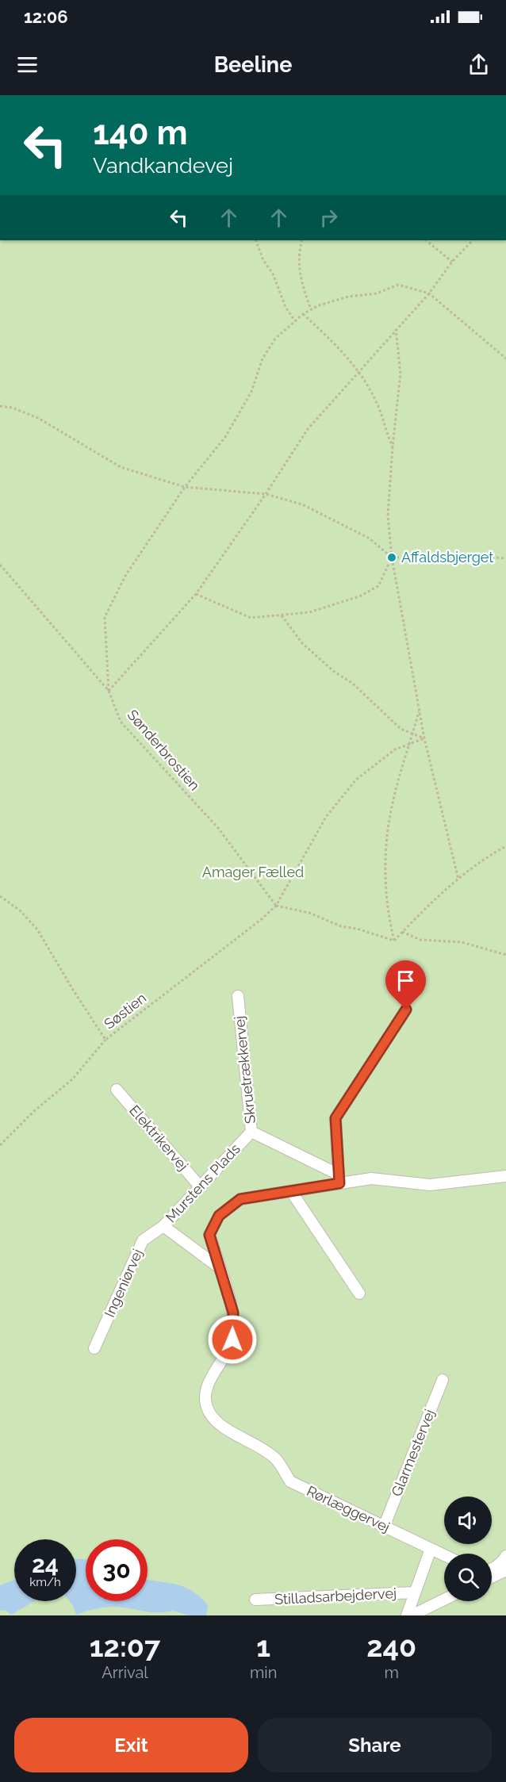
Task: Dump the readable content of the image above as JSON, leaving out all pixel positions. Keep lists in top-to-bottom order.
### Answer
{
  "streets": {
    "street": [
      "Skruetrækkervej",
      "Elektrikervej",
      "Murstens Plads",
      "Ingeniørvej",
      "Glarmestervej",
      "Rørlæggervej",
      "Stilladsarbejdervej"
    ],
    "path": ["Sønderbrostien", "Søstien"]
  },
  "crossings": [
    ["Sønderbrostien", "Søstien"],
    ["Skruetrækkervej", "Murstens Plads"],
    ["Skruetrækkervej", "Rørlæggervej"],
    ["Elektrikervej", "Murstens Plads"],
    ["Murstens Plads", "Ingeniørvej"],
    ["Murstens Plads", "Rørlæggervej"],
    ["Glarmestervej", "Rørlæggervej"]
  ],
  "parks": ["Amager Fælled"],
  "places": ["Affaldsbjerget"],
  "page": {
    "status": "12:06",
    "header": "Beeline",
    "turn": ["140 m", "Vandkandevej"],
    "speed": "24 km/h",
    "limit": "30",
    "eta": [
      "12:07",
      "Arrival",
      "1",
      "min",
      "240",
      "m"
    ],
    "buttons": ["Exit", "Share"]
  }
}
